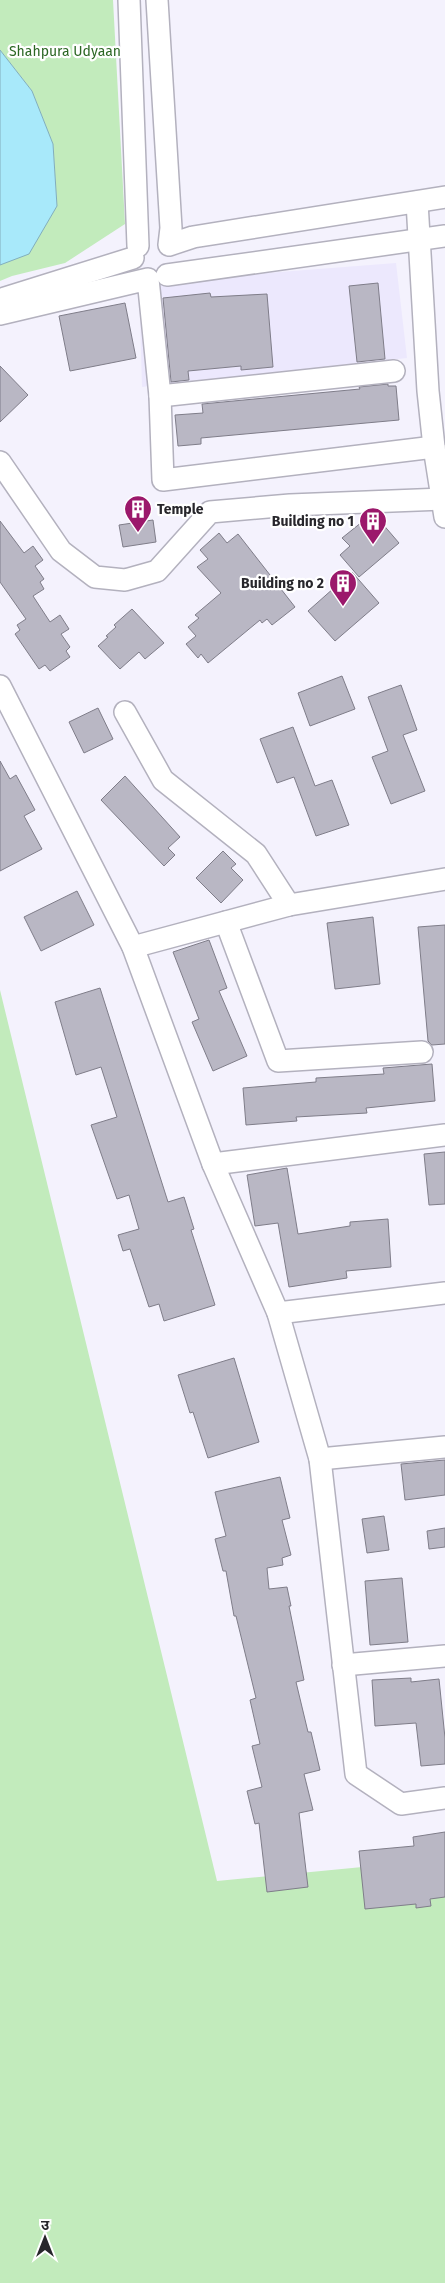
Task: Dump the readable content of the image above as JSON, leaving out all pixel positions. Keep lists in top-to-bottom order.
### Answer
{
  "parks": ["Shahpura Udyaan"],
  "places": {
    "building": ["Temple", "Building no 1", "Building no 2"]
  },
  "north": "top"
}
